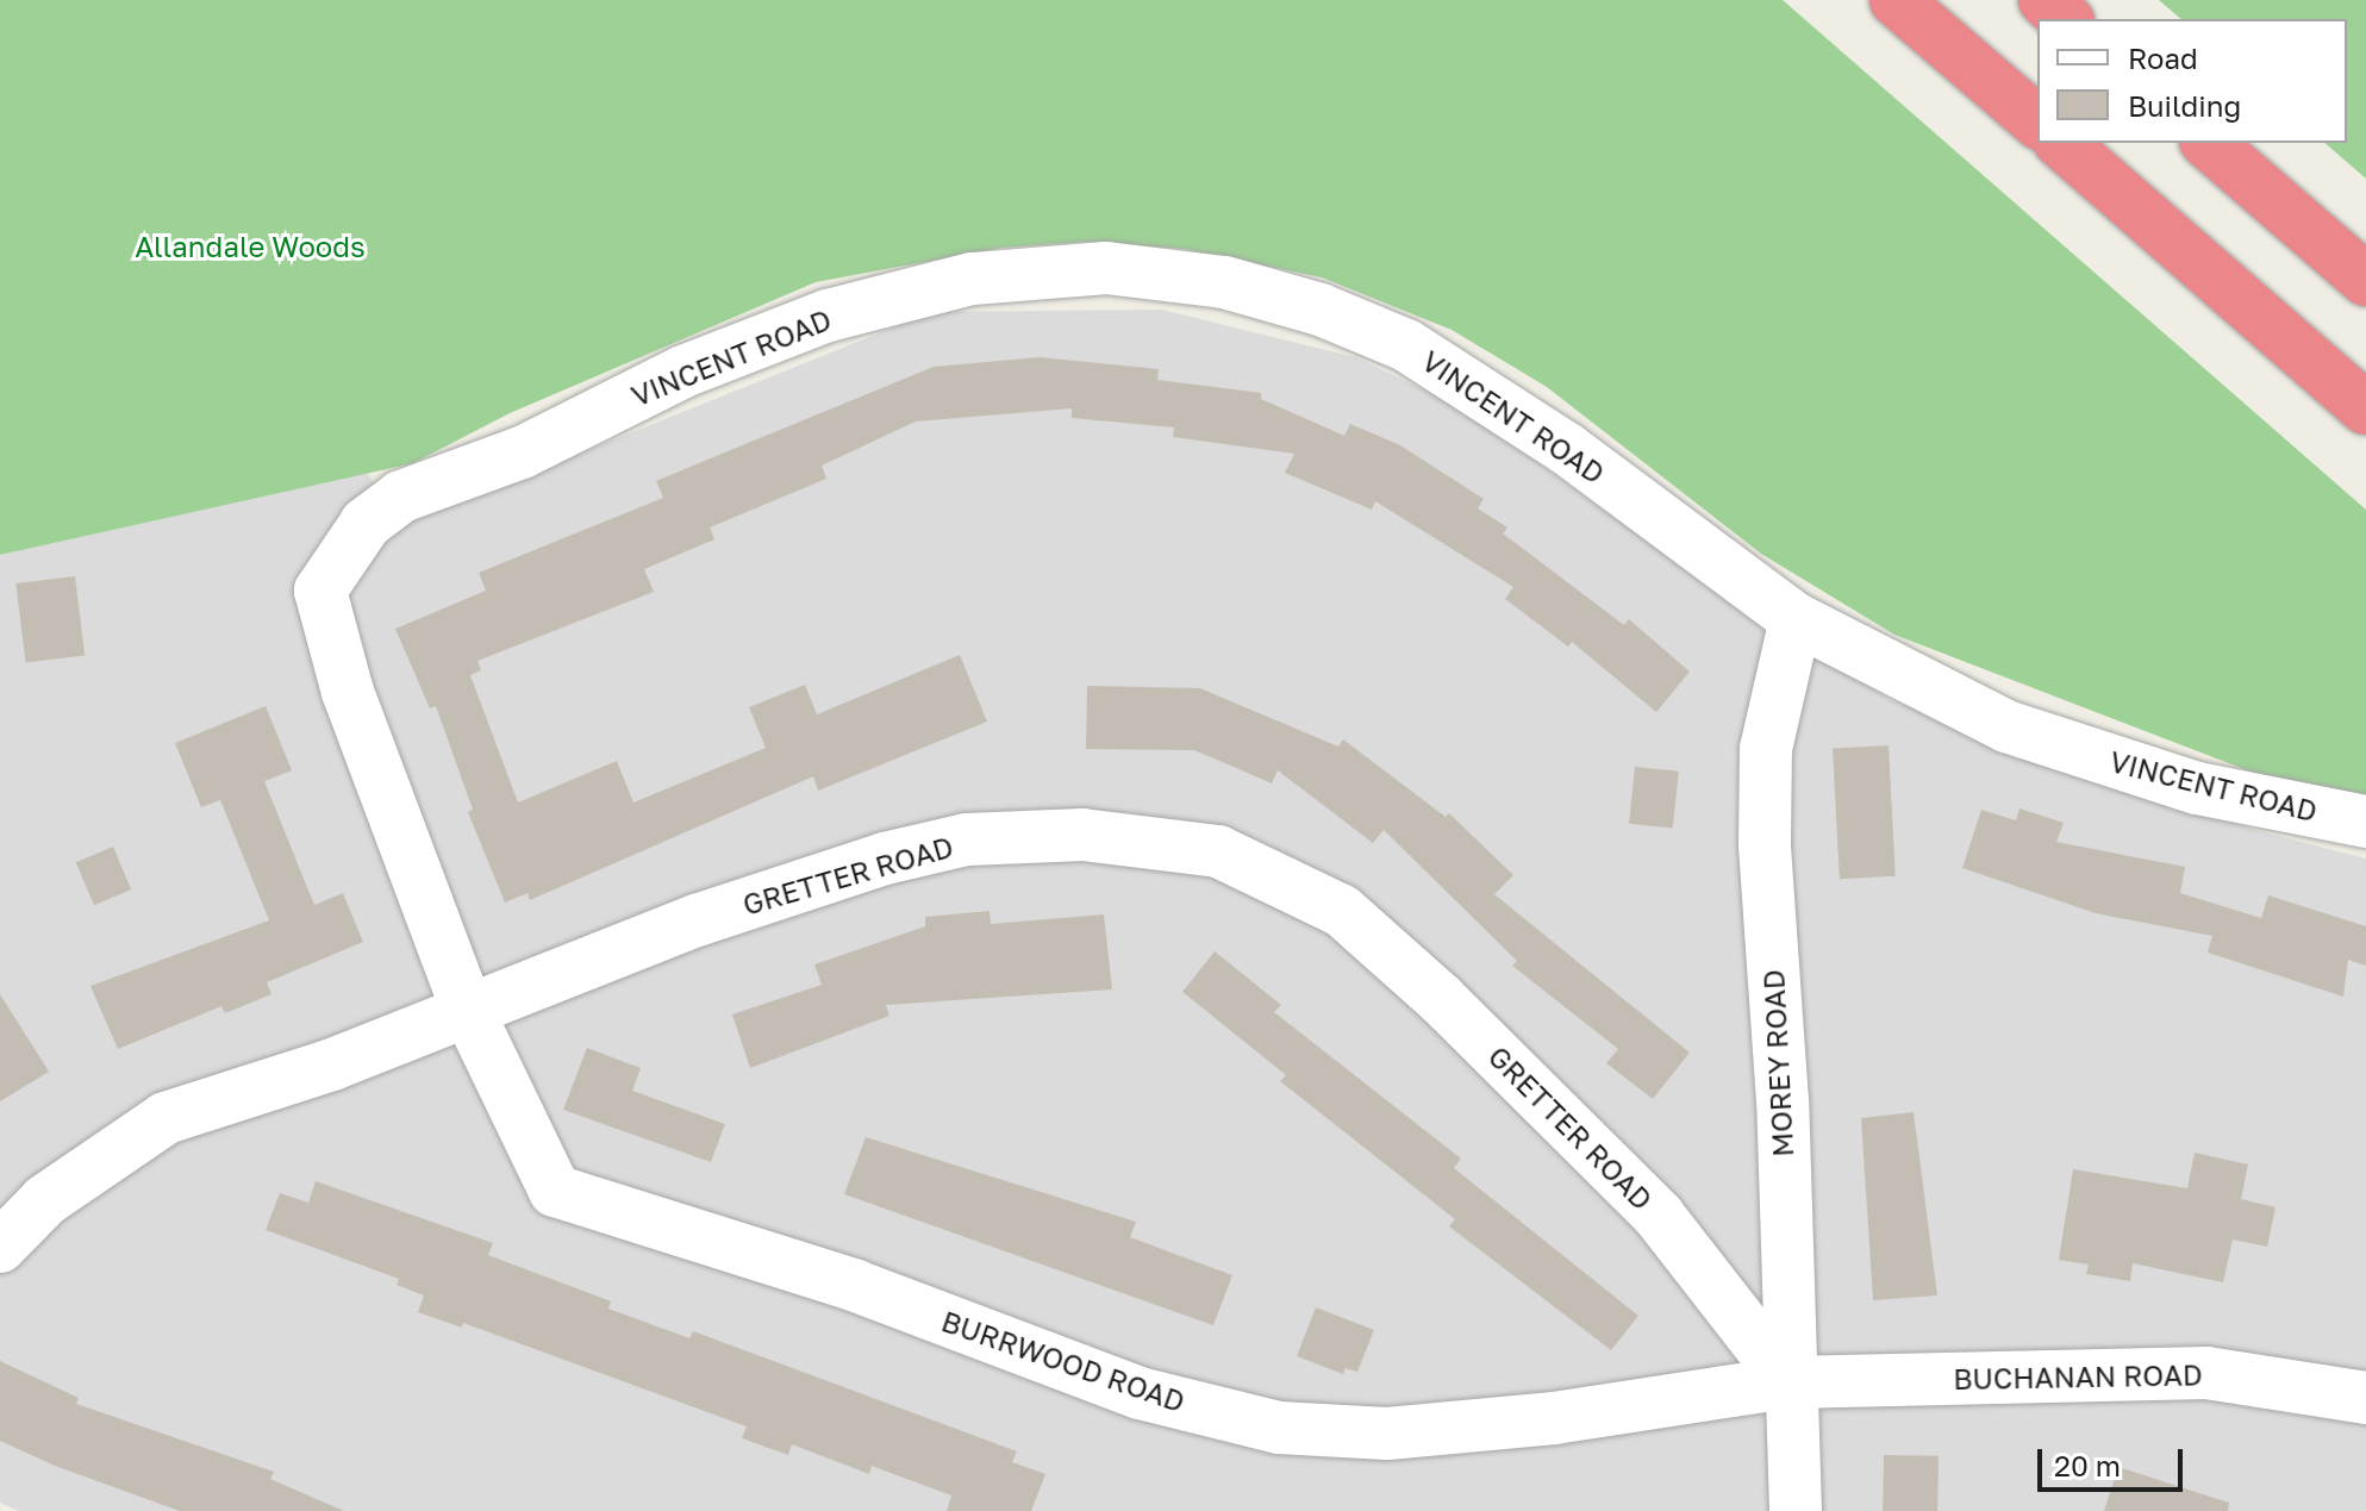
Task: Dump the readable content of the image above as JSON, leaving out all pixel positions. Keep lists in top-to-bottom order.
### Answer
{
  "streets": {
    "street": [
      "VINCENT ROAD",
      "GRETTER ROAD",
      "MOREY ROAD",
      "BURRWOOD ROAD",
      "BUCHANAN ROAD"
    ]
  },
  "crossings": [
    ["VINCENT ROAD", "GRETTER ROAD"],
    ["VINCENT ROAD", "MOREY ROAD"],
    ["VINCENT ROAD", "BURRWOOD ROAD"],
    ["GRETTER ROAD", "MOREY ROAD"],
    ["GRETTER ROAD", "BURRWOOD ROAD"],
    ["GRETTER ROAD", "BUCHANAN ROAD"],
    ["MOREY ROAD", "BURRWOOD ROAD"],
    ["MOREY ROAD", "BUCHANAN ROAD"],
    ["BURRWOOD ROAD", "BUCHANAN ROAD"]
  ],
  "parks": ["Allandale Woods"],
  "legend": ["Road", "Building"],
  "scale_bar": "20 m"
}
